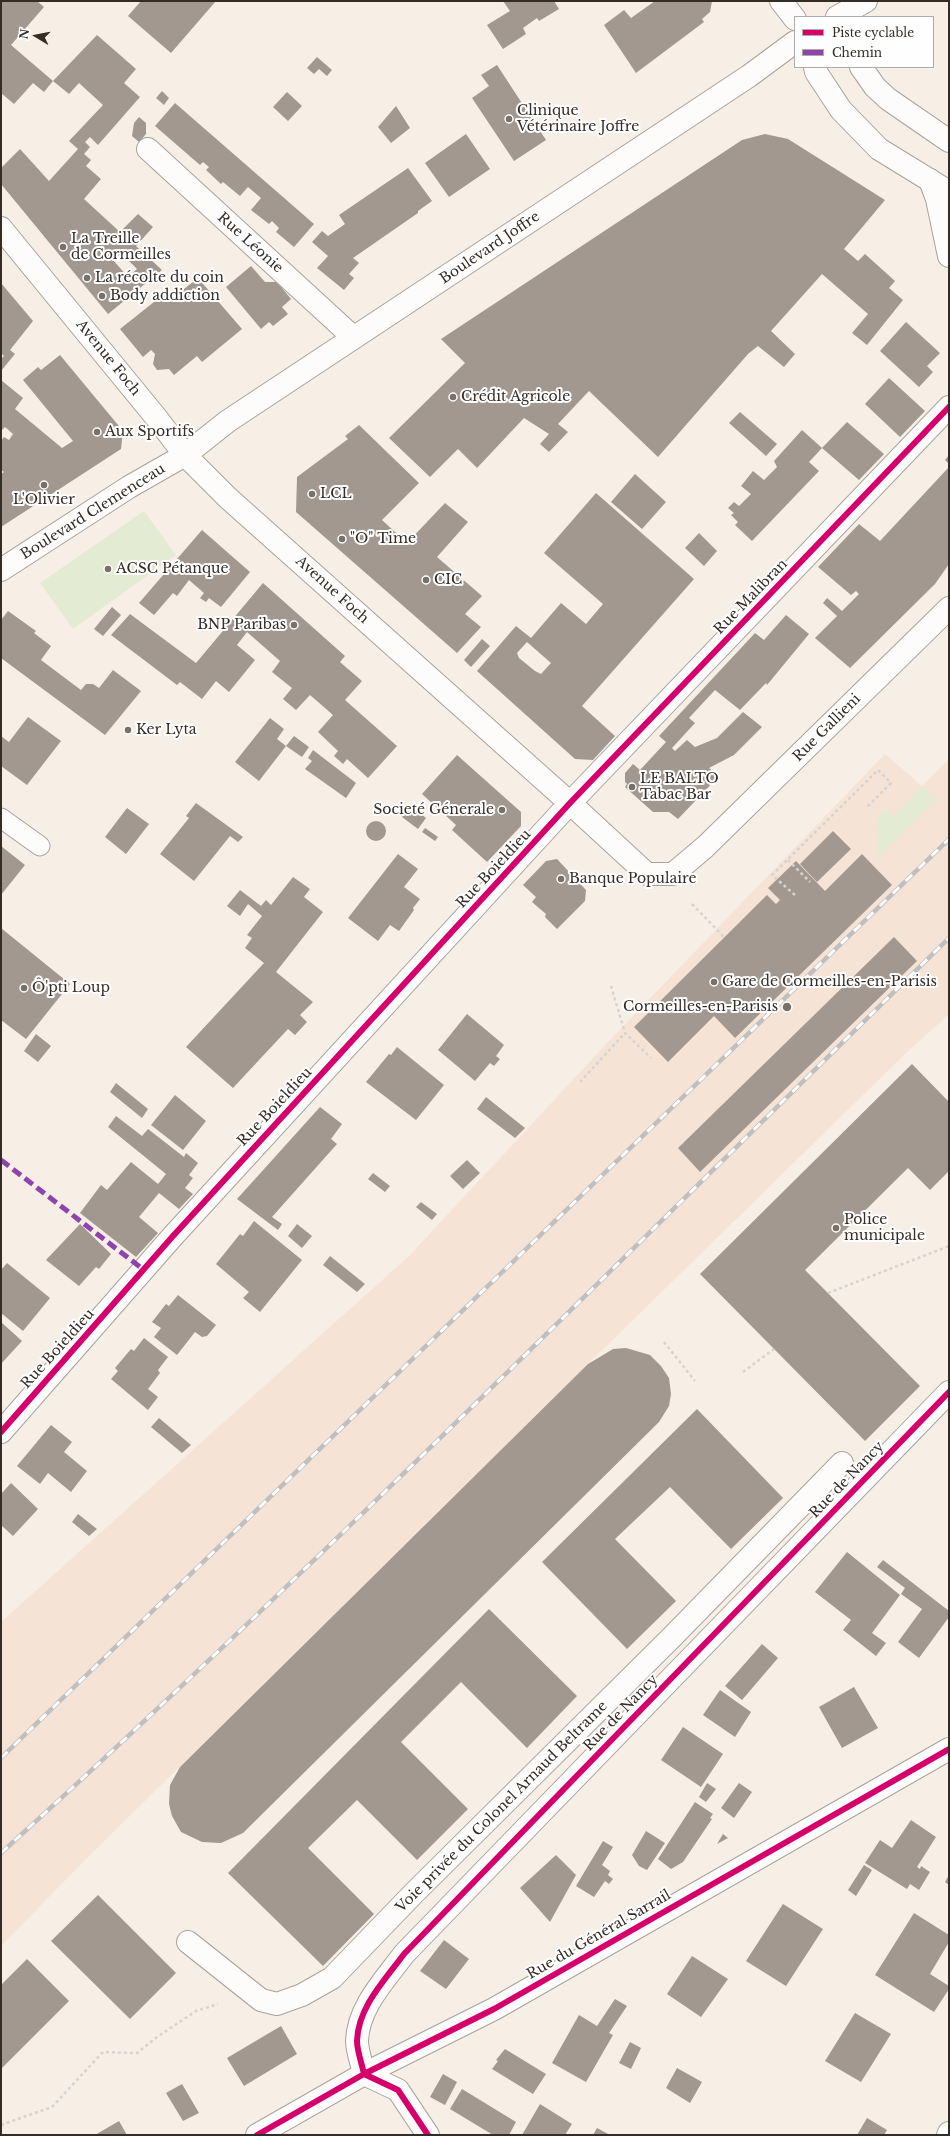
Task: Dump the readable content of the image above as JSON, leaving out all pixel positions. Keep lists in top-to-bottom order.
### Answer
{
  "streets": {
    "street": [
      "Rue Léonie",
      "Boulevard Joffre",
      "Avenue Foch",
      "Boulevard Clemenceau",
      "Rue Malibran",
      "Rue Gallieni",
      "Rue Boieldieu",
      "Rue de Nancy",
      "Voie privée du Colonel Arnaud Beltrame",
      "Rue du Général Sarrail"
    ]
  },
  "crossings": [
    ["Rue Léonie", "Boulevard Joffre"],
    ["Boulevard Joffre", "Avenue Foch"],
    ["Boulevard Joffre", "Boulevard Clemenceau"],
    ["Avenue Foch", "Boulevard Clemenceau"],
    ["Avenue Foch", "Rue Malibran"],
    ["Avenue Foch", "Rue Gallieni"],
    ["Avenue Foch", "Rue Boieldieu"],
    ["Rue Malibran", "Rue Boieldieu"],
    ["Rue de Nancy", "Rue du Général Sarrail"]
  ],
  "places": [
    "Clinique Vétérinaire Joffre",
    "La Treille de Cormeilles",
    "La récolte du coin",
    "Body addiction",
    "Crédit Agricole",
    "Aux Sportifs",
    "L'Olivier",
    "LCL",
    "\"O\" Time",
    "ACSC Pétanque",
    "CIC",
    "BNP Paribas",
    "Ker Lyta",
    "LE BALTO Tabac Bar",
    "Societé Génerale",
    "Banque Populaire",
    "Gare de Cormeilles-en-Parisis",
    "Ô'pti Loup",
    "Cormeilles-en-Parisis",
    "Police municipale"
  ],
  "legend": ["Piste cyclable", "Chemin"],
  "north": "left"
}
